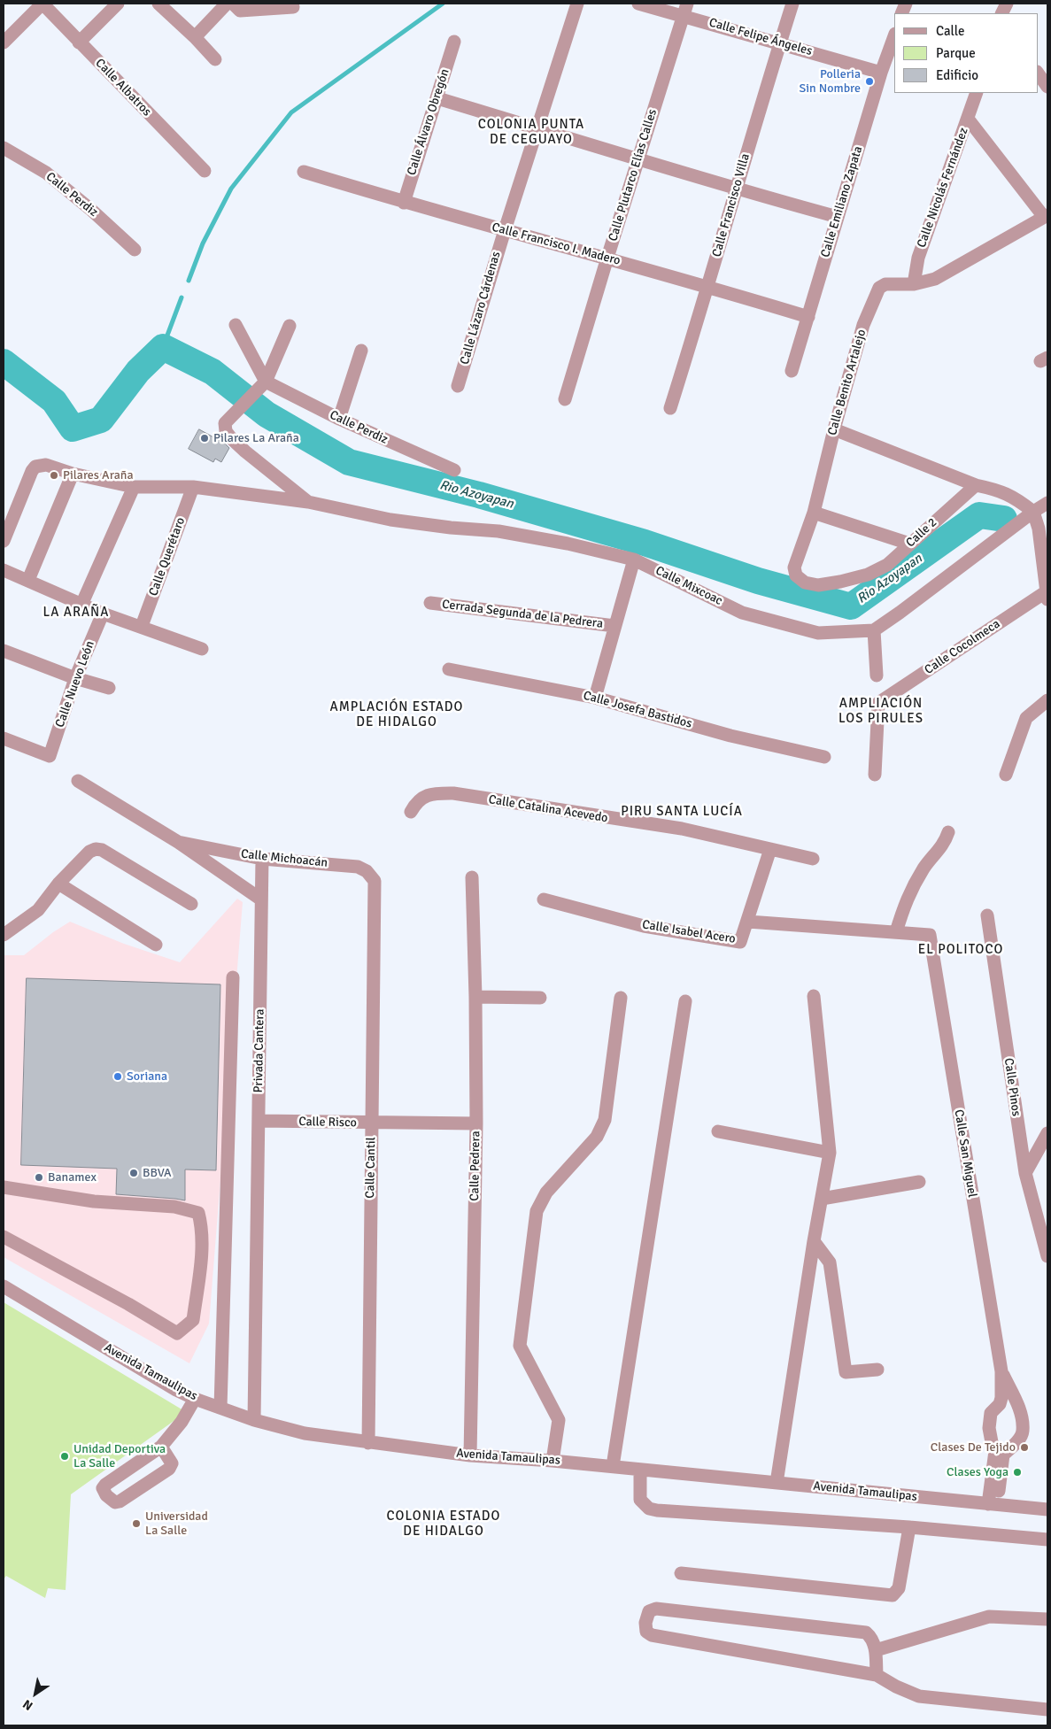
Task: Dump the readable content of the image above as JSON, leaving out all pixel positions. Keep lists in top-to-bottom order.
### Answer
{
  "streets": {
    "street": [
      "Calle Felipe Ángeles",
      "Calle Albatros",
      "Calle Álvaro Obregón",
      "Calle Plutarco Elías Calles",
      "Calle Nicolás Fernández",
      "Calle Perdiz",
      "Calle Emiliano Zapata",
      "Calle Francisco Villa",
      "Calle Francisco I. Madero",
      "Calle Lázaro Cárdenas",
      "Calle Benito Artalejo",
      "Calle 2",
      "Calle Querétaro",
      "Calle Mixcoac",
      "Cerrada Segunda de la Pedrera",
      "Calle Cocolmeca",
      "Calle Nuevo León",
      "Calle Josefa Bastidos",
      "Calle Catalina Acevedo",
      "Calle Michoacán",
      "Calle Isabel Acero",
      "Privada Cantera",
      "Calle Pinos",
      "Calle Risco",
      "Calle San Miguel",
      "Calle Pedrera",
      "Calle Cantil",
      "Avenida Tamaulipas"
    ]
  },
  "crossings": [
    ["Calle Felipe Ángeles", "Calle Plutarco Elías Calles"],
    ["Calle Felipe Ángeles", "Calle Emiliano Zapata"],
    ["Calle Felipe Ángeles", "Calle Francisco Villa"],
    ["Calle Álvaro Obregón", "Calle Francisco I. Madero"],
    ["Calle Plutarco Elías Calles", "Calle Francisco I. Madero"],
    ["Calle Nicolás Fernández", "Calle Benito Artalejo"],
    ["Calle Emiliano Zapata", "Calle Francisco I. Madero"],
    ["Calle Francisco Villa", "Calle Francisco I. Madero"],
    ["Calle Francisco I. Madero", "Calle Lázaro Cárdenas"],
    ["Calle Benito Artalejo", "Calle 2"],
    ["Calle Michoacán", "Privada Cantera"],
    ["Calle Michoacán", "Calle Cantil"],
    ["Calle Isabel Acero", "Calle San Miguel"],
    ["Privada Cantera", "Calle Risco"],
    ["Privada Cantera", "Avenida Tamaulipas"],
    ["Calle Risco", "Calle Pedrera"],
    ["Calle Risco", "Calle Cantil"],
    ["Calle San Miguel", "Avenida Tamaulipas"],
    ["Calle Pedrera", "Avenida Tamaulipas"],
    ["Calle Cantil", "Avenida Tamaulipas"]
  ],
  "districts": [
    "COLONIA PUNTA DE CEGUAYO",
    "LA ARAÑA",
    "AMPLIACIÓN LOS PIRULES",
    "AMPLACIÓN ESTADO DE HIDALGO",
    "PIRU SANTA LUCÍA",
    "EL POLITOCO",
    "COLONIA ESTADO DE HIDALGO"
  ],
  "water": ["Rio Azoyapan"],
  "places": [
    "Polleria Sin Nombre",
    "Pilares La Araña",
    "Pilares Araña",
    "Soriana",
    "BBVA",
    "Banamex",
    "Clases De Tejido",
    "Unidad Deportiva La Salle",
    "Clases Yoga",
    "Universidad La Salle"
  ],
  "legend": ["Calle", "Parque", "Edificio"],
  "north": "bottom left"
}
